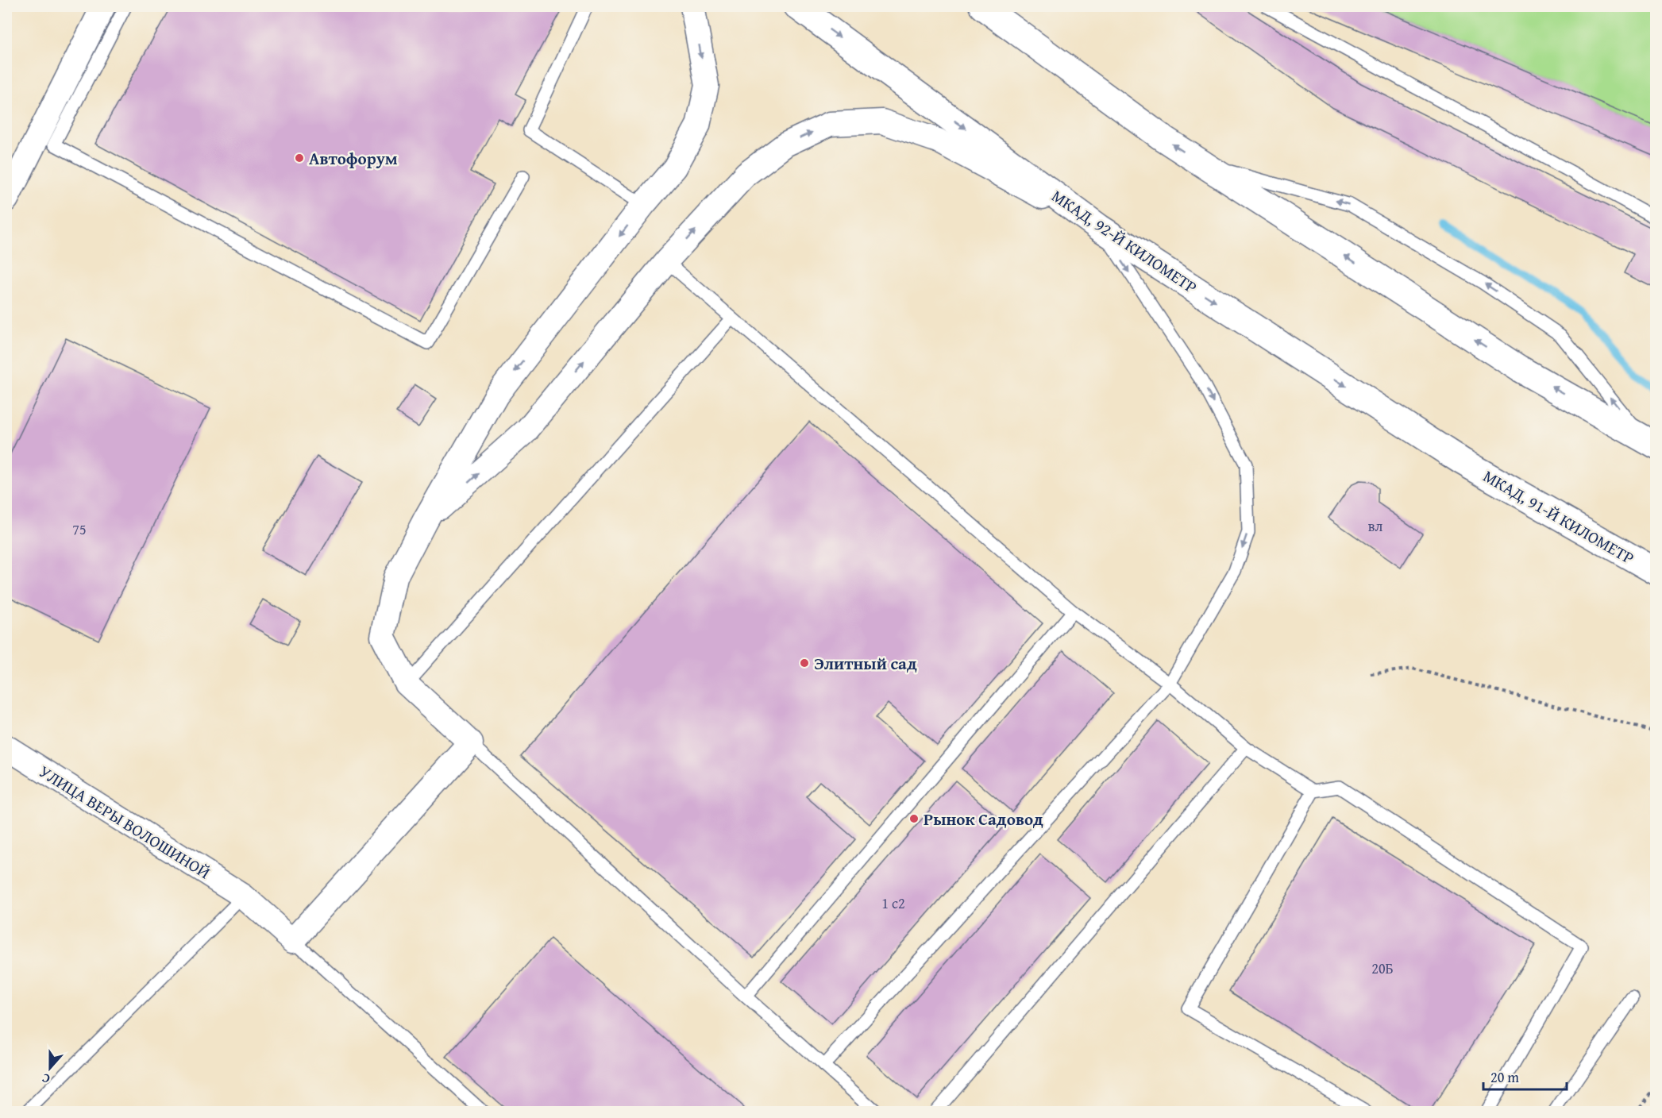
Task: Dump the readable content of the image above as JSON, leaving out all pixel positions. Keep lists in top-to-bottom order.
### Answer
{
  "streets": {
    "highway": ["МКАД, 92-Й КИЛОМЕТР", "МКАД, 91-Й КИЛОМЕТР"],
    "street": ["УЛИЦА ВЕРЫ ВОЛОШИНОЙ"]
  },
  "crossings": [
    ["МКАД, 92-Й КИЛОМЕТР", "МКАД, 91-Й КИЛОМЕТР"]
  ],
  "places": ["Автофорум", "Элитный сад", "Рынок Садовод"],
  "house_numbers": [
    "вл",
    "75",
    "1 с2",
    "20Б"
  ],
  "scale_bar": "20 m",
  "north": "bottom"
}
